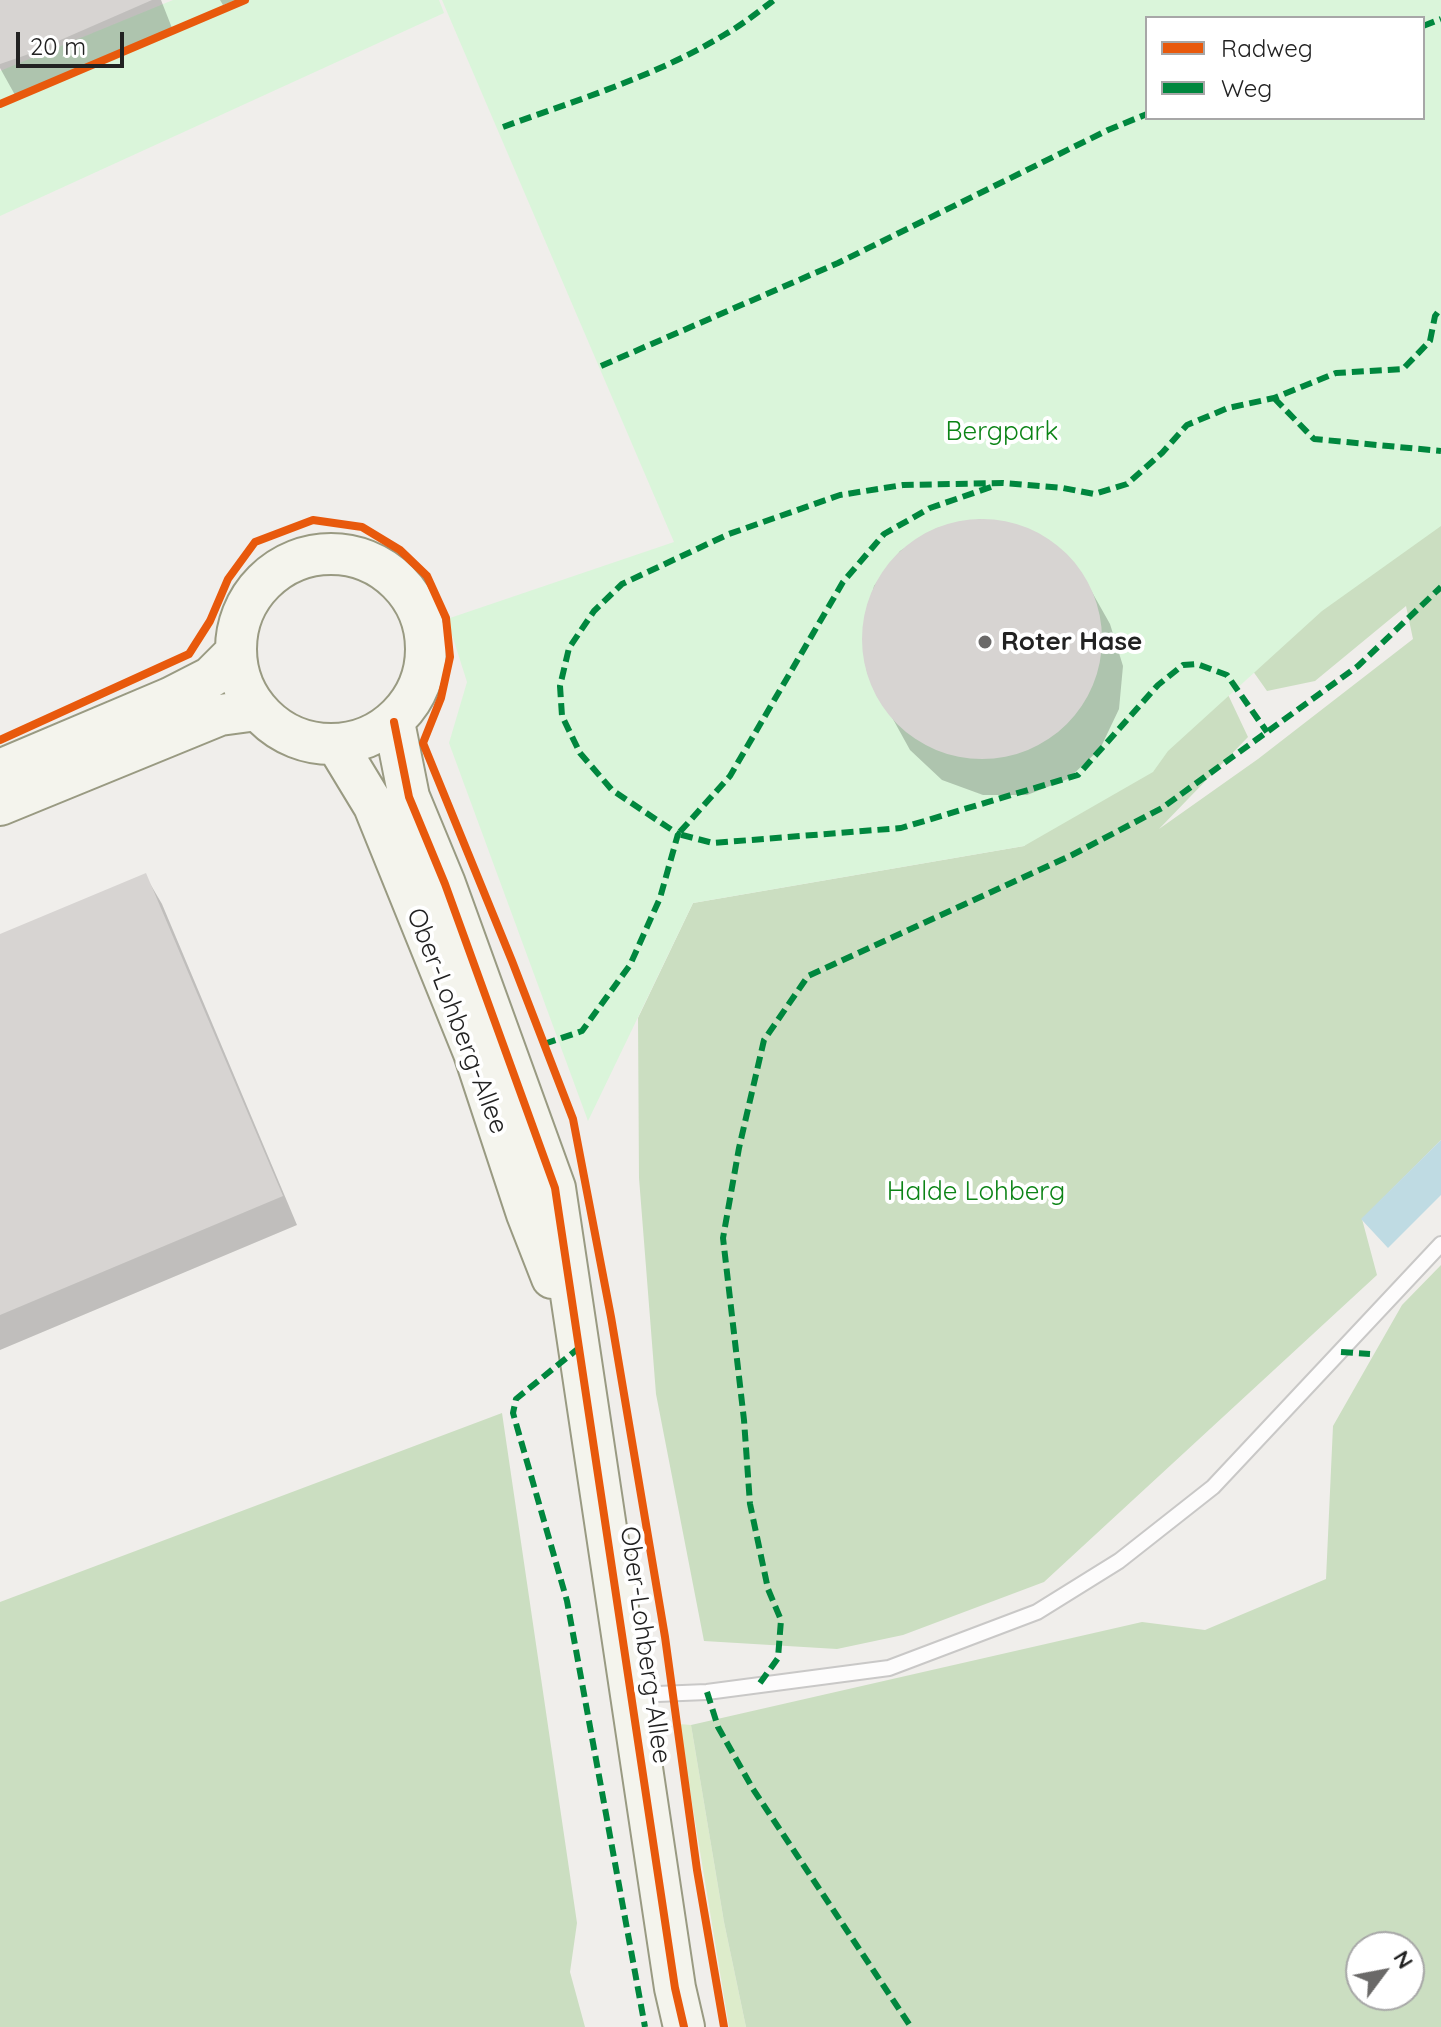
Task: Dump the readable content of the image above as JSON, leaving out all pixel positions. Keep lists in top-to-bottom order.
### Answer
{
  "streets": {
    "street": ["Ober-Lohberg-Allee"]
  },
  "parks": ["Bergpark", "Halde Lohberg"],
  "places": ["Roter Hase"],
  "legend": ["Radweg", "Weg"],
  "scale_bar": "20 m",
  "north": "top right"
}
